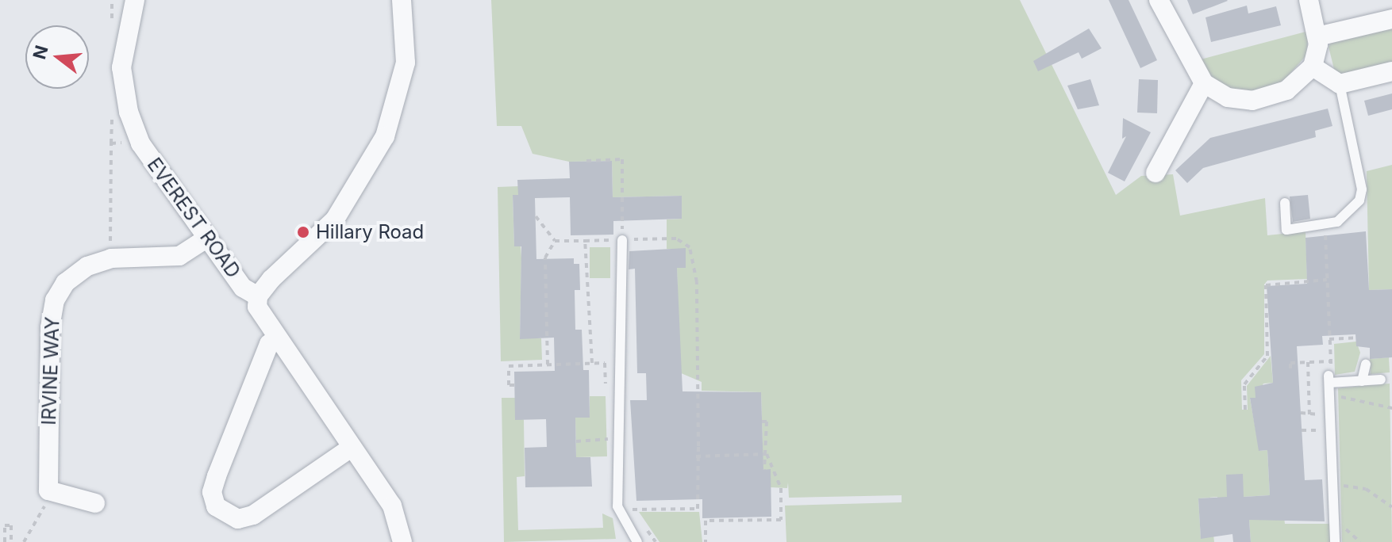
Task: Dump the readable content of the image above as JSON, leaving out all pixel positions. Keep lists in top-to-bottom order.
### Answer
{
  "streets": {
    "street": ["EVEREST ROAD", "IRVINE WAY"]
  },
  "crossings": [
    ["EVEREST ROAD", "IRVINE WAY"]
  ],
  "places": ["Hillary Road"],
  "north": "left"
}
